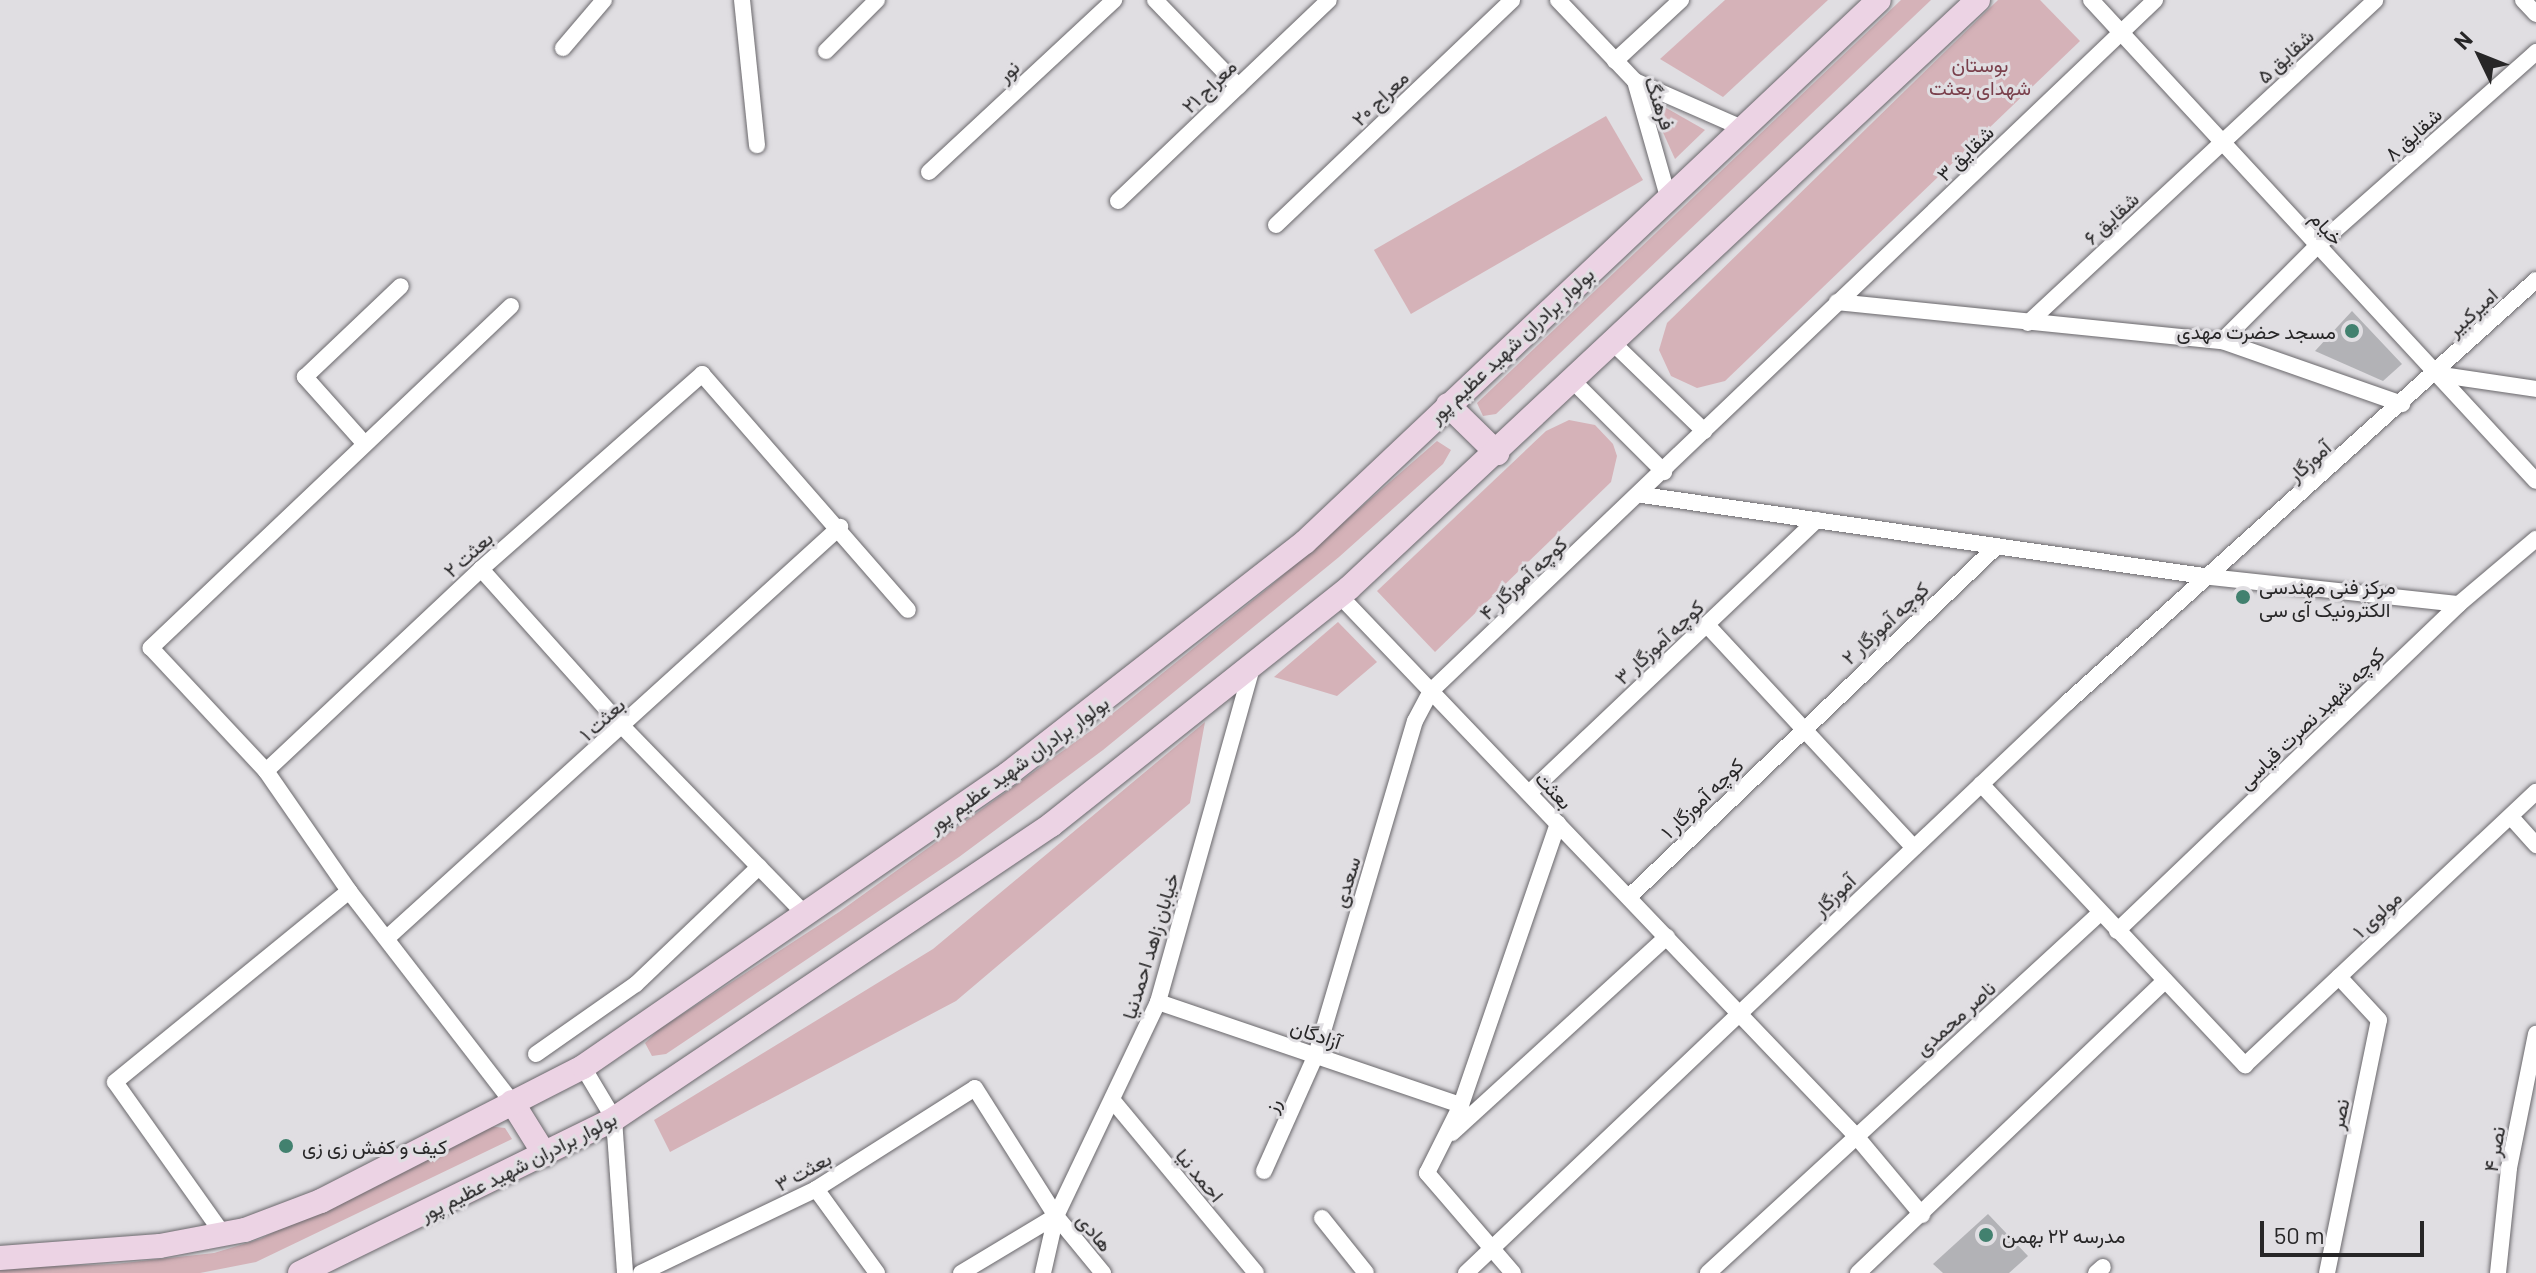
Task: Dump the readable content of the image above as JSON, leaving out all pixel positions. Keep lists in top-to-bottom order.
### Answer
{
  "streets": {
    "main road": ["بولوار برادران شهید عظیم‌ پور"],
    "street": [
      "شقایق ۵",
      "نور",
      "معراج ۲۱",
      "معراج ۲۰",
      "فرهنگ",
      "شقایق ۸",
      "شقایق ۳",
      "شقایق ۶",
      "خیام",
      "امیرکبیر",
      "آموزگار",
      "بعثت ۲",
      "کوچه آموزگار ۴",
      "کوچه آموزگار ۲",
      "کوچه آموزگار ۳",
      "کوچه شهید نصرت قیاسی",
      "بعثت ۱",
      "بعثت",
      "کوچه آموزگار ۱",
      "سعدی",
      "مولوی ۱",
      "خیابان زاهد احمدنیا",
      "ناصر محمدی",
      "آزادگان",
      "رز",
      "نصر",
      "نصر ۴",
      "بعثت ۳",
      "احمد نیا",
      "هادی"
    ]
  },
  "crossings": [
    ["شقایق ۵", "شقایق ۶"],
    ["شقایق ۵", "خیام"],
    ["فرهنگ", "بولوار برادران شهید عظیم‌ پور"],
    ["شقایق ۸", "خیام"],
    ["شقایق ۳", "خیام"],
    ["شقایق ۳", "کوچه آموزگار ۴"],
    ["شقایق ۶", "خیام"],
    ["خیام", "امیرکبیر"],
    ["خیام", "آموزگار"],
    ["امیرکبیر", "آموزگار"],
    ["بولوار برادران شهید عظیم‌ پور", "بعثت"],
    ["بولوار برادران شهید عظیم‌ پور", "خیابان زاهد احمدنیا"],
    ["آموزگار", "بعثت"],
    ["بعثت ۲", "بعثت ۱"],
    ["کوچه آموزگار ۴", "بعثت"],
    ["کوچه آموزگار ۴", "سعدی"],
    ["کوچه آموزگار ۲", "کوچه آموزگار ۱"],
    ["کوچه آموزگار ۳", "بعثت"],
    ["بعثت", "کوچه آموزگار ۱"],
    ["بعثت", "ناصر محمدی"],
    ["سعدی", "آزادگان"],
    ["سعدی", "رز"],
    ["مولوی ۱", "نصر"],
    ["خیابان زاهد احمدنیا", "آزادگان"],
    ["خیابان زاهد احمدنیا", "احمد نیا"],
    ["خیابان زاهد احمدنیا", "هادی"],
    ["آزادگان", "رز"],
    ["بعثت ۳", "هادی"]
  ],
  "parks": ["بوستان شهدای بعثت"],
  "places": [
    "مسجد حضرت مهدی",
    "مرکز فنی مهندسی الکترونیک آی سی",
    "کیف و کفش زی زی",
    "مدرسه ۲۲ بهمن"
  ],
  "scale_bar": "50 m",
  "north": "top left"
}
